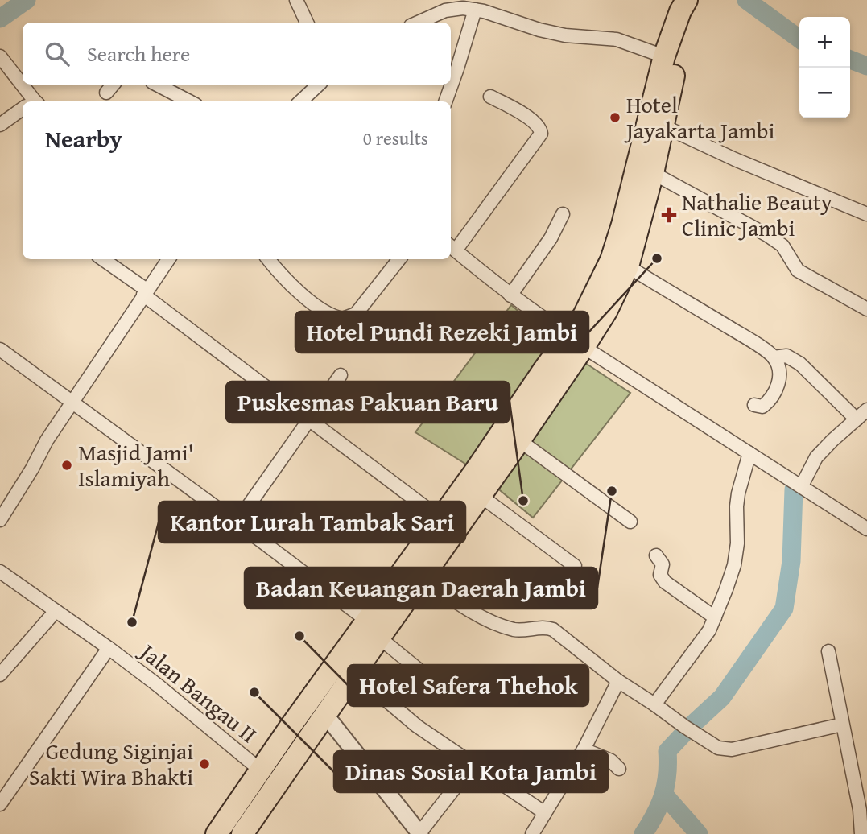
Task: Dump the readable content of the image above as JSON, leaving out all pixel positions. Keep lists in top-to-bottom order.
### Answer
{
  "streets": {
    "street": ["Jalan Bangau II"]
  },
  "places": {
    "other": [
      "Hotel Jayakarta Jambi",
      "Hotel Pundi Rezeki Jambi",
      "Masjid Jami' Islamiyah",
      "Badan Keuangan Daerah Jambi",
      "Puskesmas Pakuan Baru",
      "Kantor Lurah Tambak Sari",
      "Hotel Safera Thehok",
      "Dinas Sosial Kota Jambi",
      "Gedung Siginjai Sakti Wira Bhakti"
    ],
    "health": ["Nathalie Beauty Clinic Jambi"]
  },
  "page": {
    "map_buttons": ["+", "−"],
    "search": "Search here",
    "heading": ["Nearby", "0 results"]
  }
}
